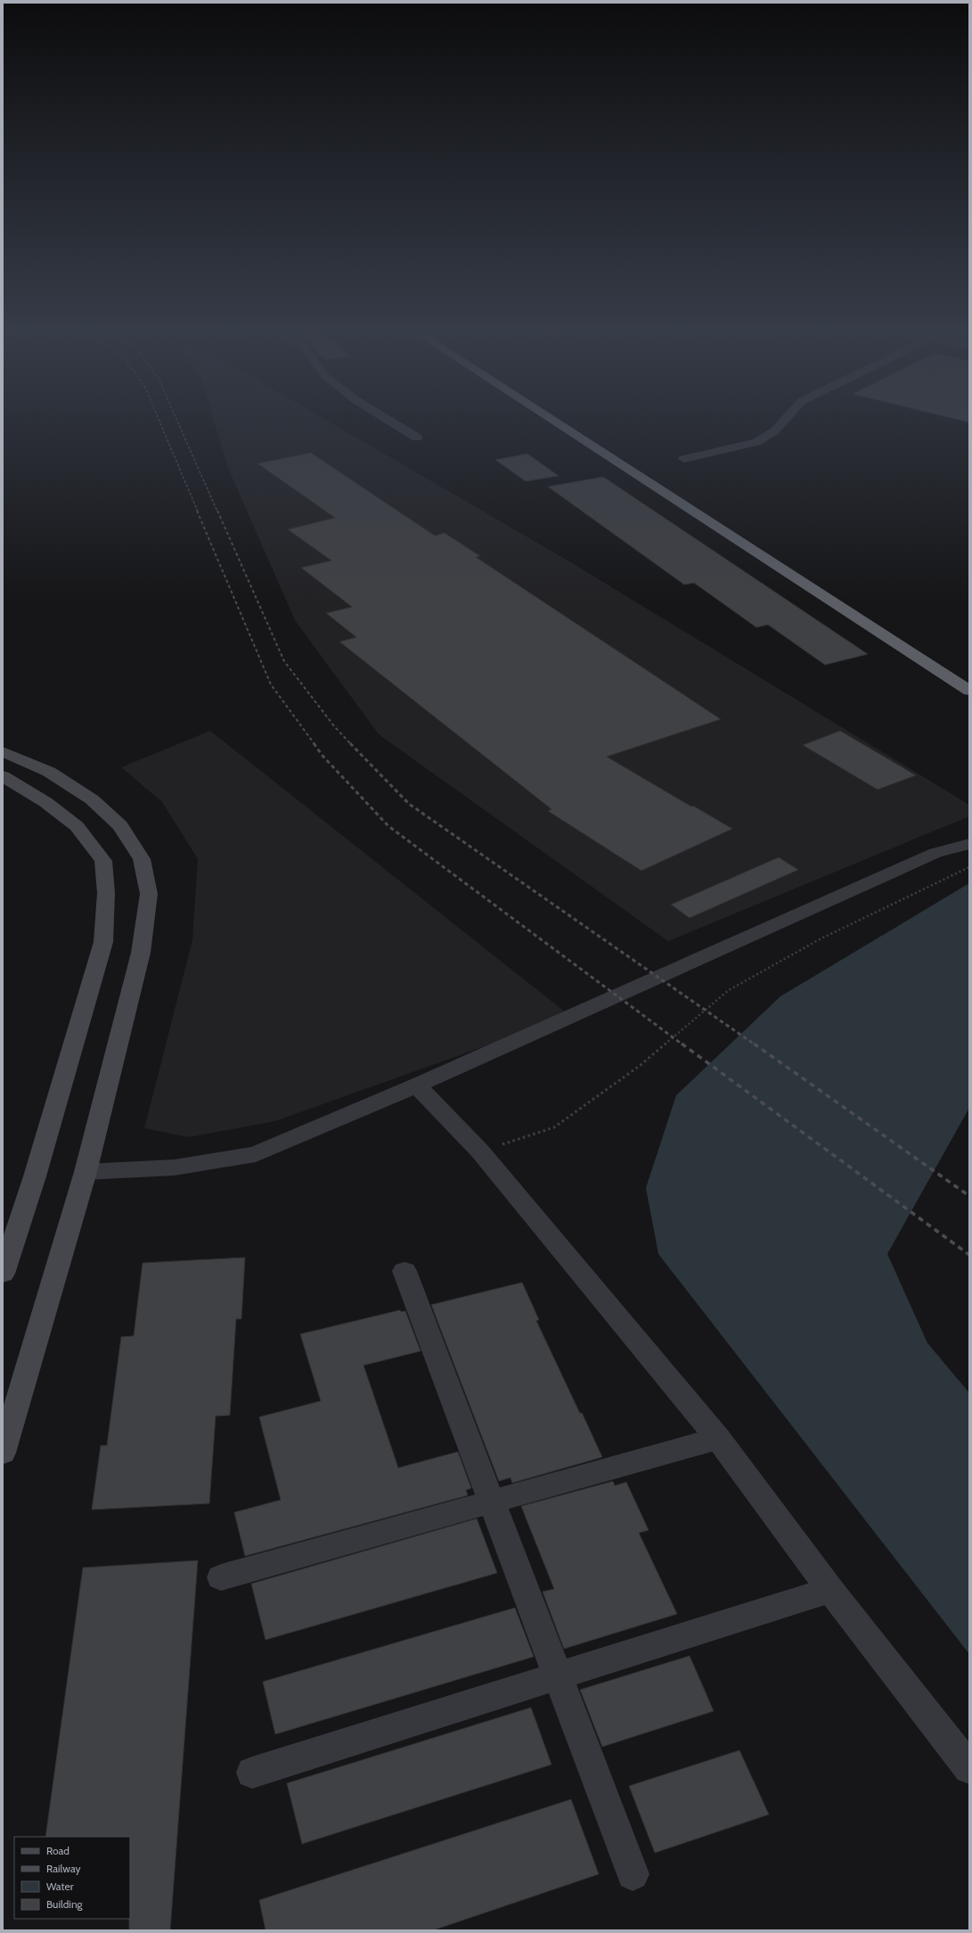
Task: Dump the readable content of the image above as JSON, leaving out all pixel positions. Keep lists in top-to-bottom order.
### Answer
{
  "legend": [
    "Road",
    "Railway",
    "Water",
    "Building"
  ]
}
